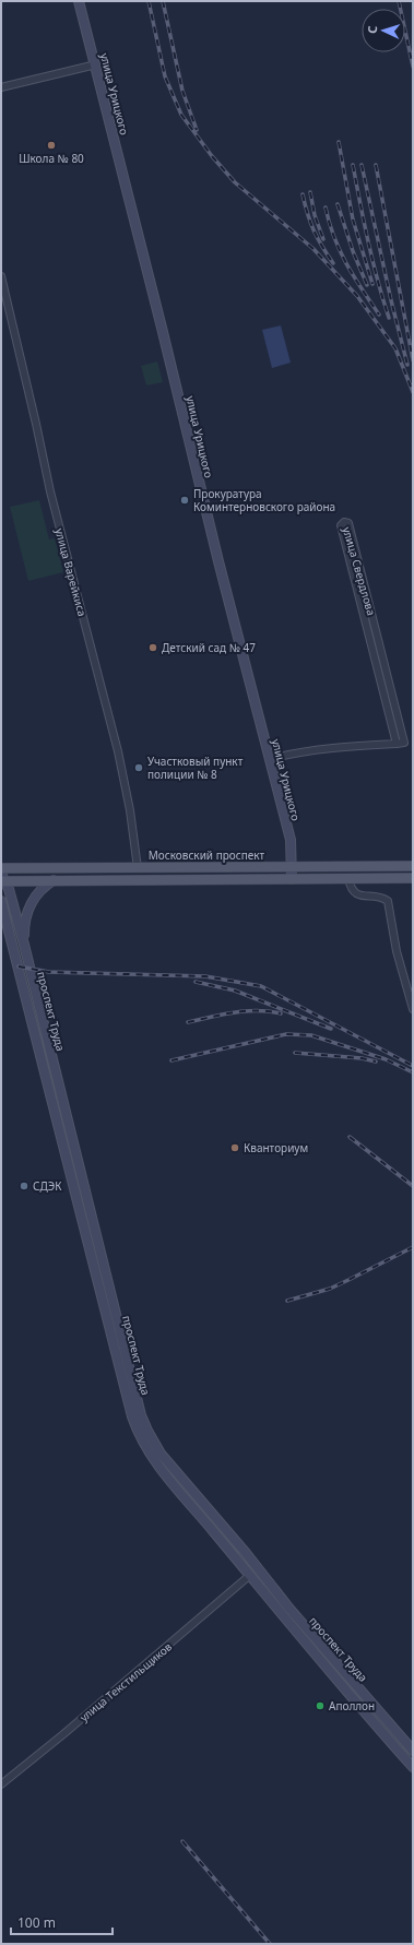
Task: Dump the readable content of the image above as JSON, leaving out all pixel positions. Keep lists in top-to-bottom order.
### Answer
{
  "streets": {
    "main road": ["улица Урицкого", "Московский проспект", "проспект Труда"],
    "street": ["улица Свердлова", "улица Варейкиса", "улица Текстильщиков"]
  },
  "crossings": [
    ["улица Урицкого", "Московский проспект"],
    ["улица Варейкиса", "Московский проспект"],
    ["проспект Труда", "улица Текстильщиков"]
  ],
  "places": [
    "Школа № 80",
    "Прокуратура Коминтерновского района",
    "Детский сад № 47",
    "Участковый пункт полиции № 8",
    "Кванториум",
    "СДЭК",
    "Аполлон"
  ],
  "scale_bar": "100 m",
  "north": "left"
}
